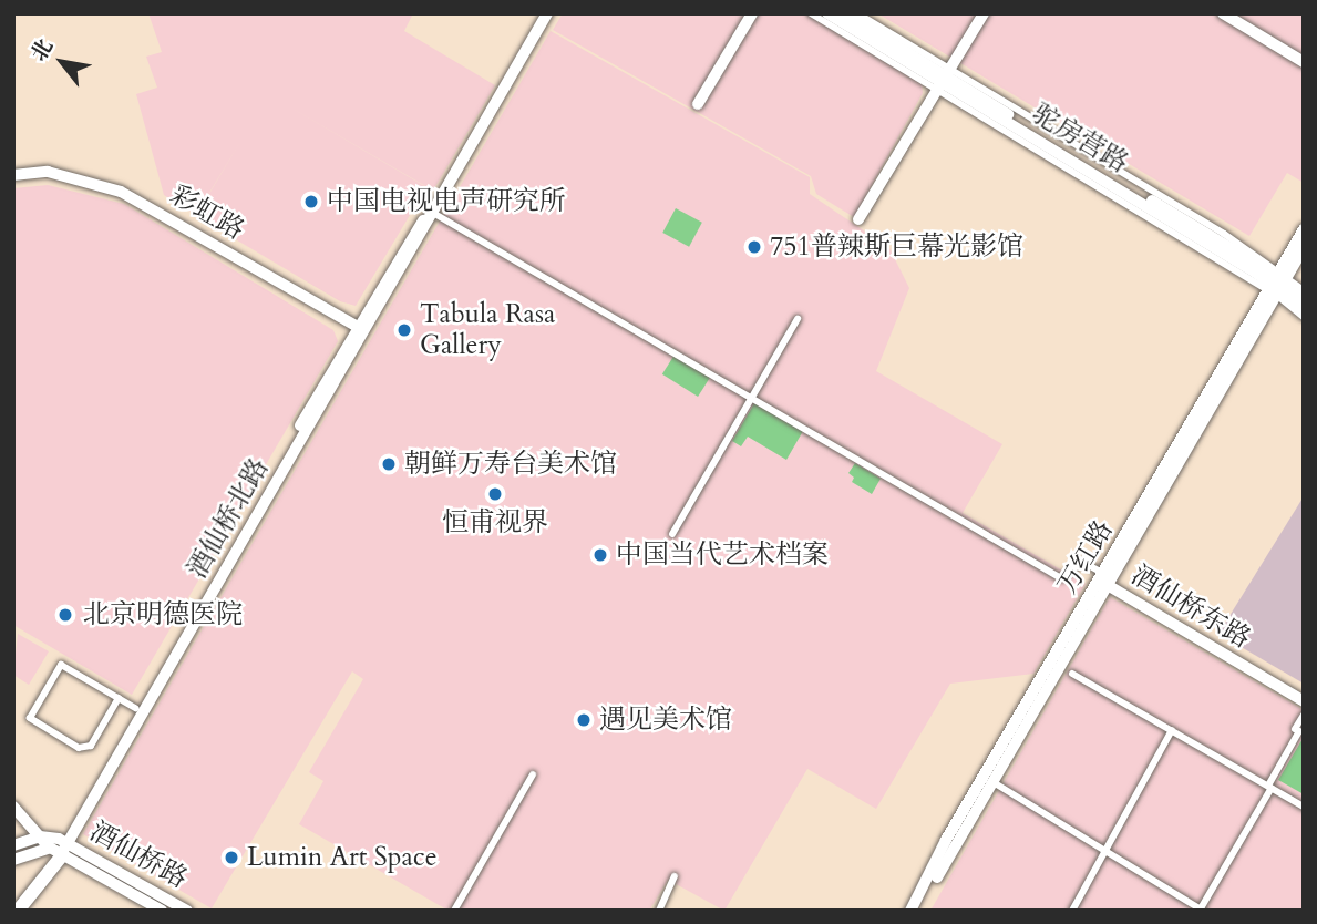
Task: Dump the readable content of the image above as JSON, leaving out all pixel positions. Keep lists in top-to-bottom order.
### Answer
{
  "streets": {
    "main road": ["酒仙桥路"],
    "street": [
      "驼房营路",
      "彩虹路",
      "酒仙桥北路",
      "万红路",
      "酒仙桥东路"
    ]
  },
  "crossings": [
    ["驼房营路", "万红路"],
    ["彩虹路", "酒仙桥北路"],
    ["酒仙桥北路", "酒仙桥路"],
    ["万红路", "酒仙桥东路"]
  ],
  "places": [
    "中国电视电声研究所",
    "751普辣斯巨幕光影馆",
    "Tabula Rasa Gallery",
    "朝鲜万寿台美术馆",
    "恒甫视界",
    "中国当代艺术档案",
    "北京明德医院",
    "遇见美术馆",
    "Lumin Art Space"
  ],
  "north": "top left"
}
